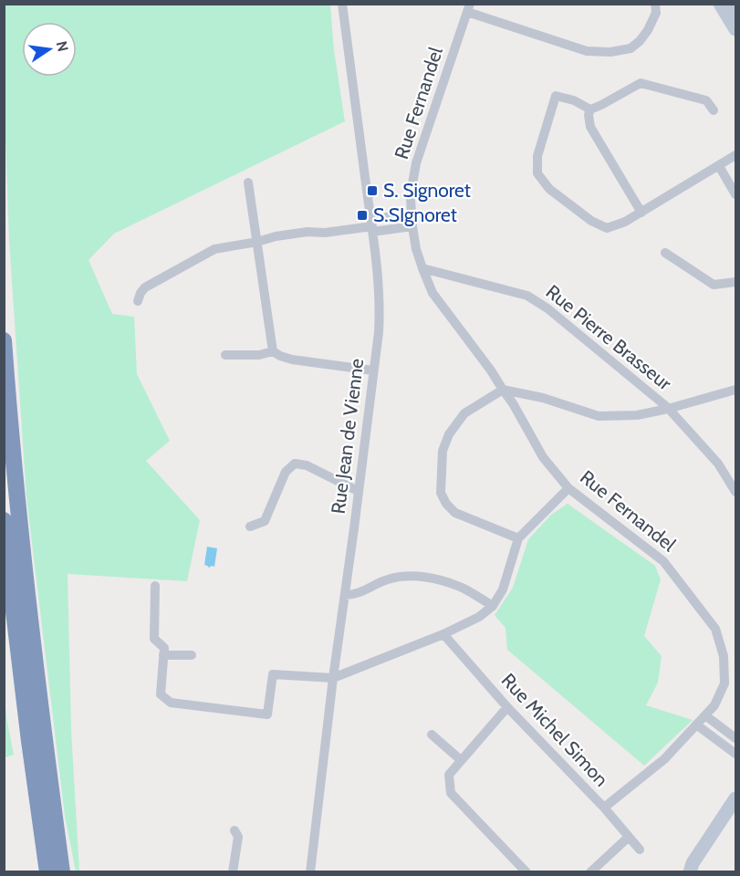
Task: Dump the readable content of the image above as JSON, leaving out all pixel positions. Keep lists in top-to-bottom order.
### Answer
{
  "streets": {
    "street": [
      "Rue Fernandel",
      "Rue Pierre Brasseur",
      "Rue Jean de Vienne",
      "Rue Michel Simon"
    ]
  },
  "crossings": [
    ["Rue Fernandel", "Rue Pierre Brasseur"],
    ["Rue Fernandel", "Rue Michel Simon"]
  ],
  "places": {
    "transit": ["S. Signoret", "S.SIgnoret"]
  },
  "north": "right"
}
